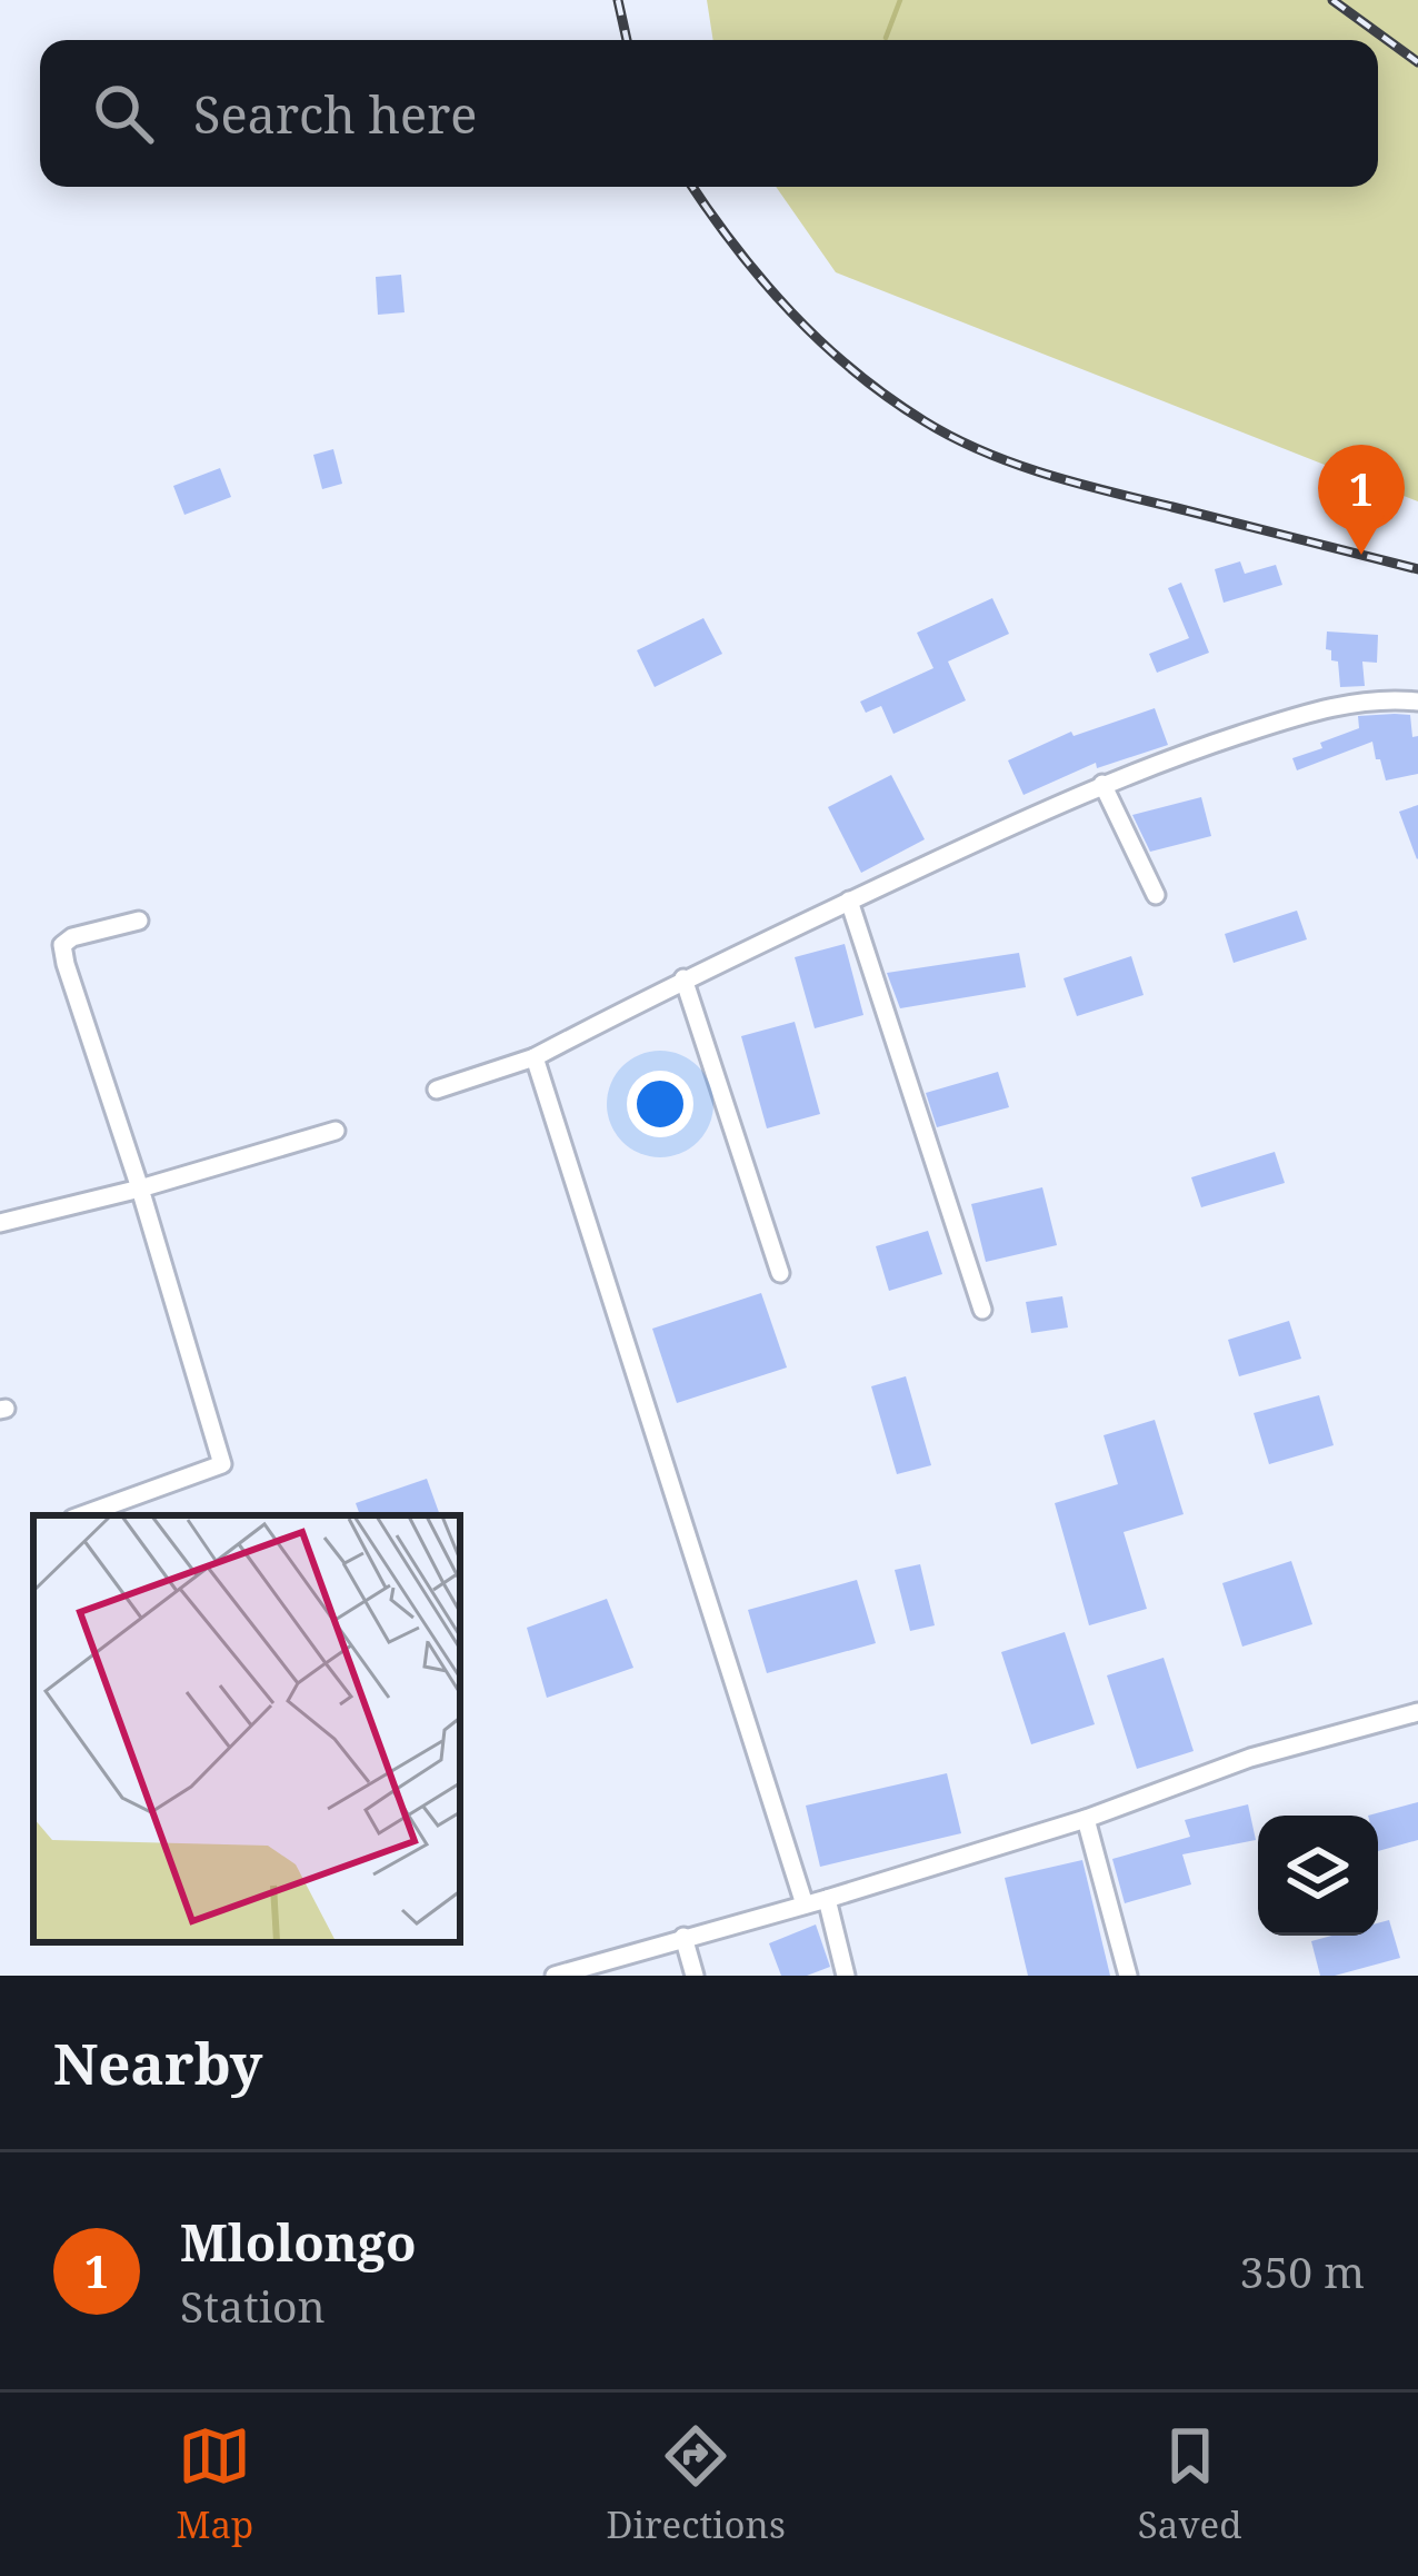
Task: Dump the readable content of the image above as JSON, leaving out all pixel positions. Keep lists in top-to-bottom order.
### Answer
{
  "page": {
    "search": "Search here",
    "pins": "1",
    "heading": "Nearby",
    "list": [
      {
        "mark": "1",
        "name": "Mlolongo",
        "note": "Station",
        "value": "350 m"
      }
    ],
    "nav": ["Map", "Directions", "Saved"]
  }
}
